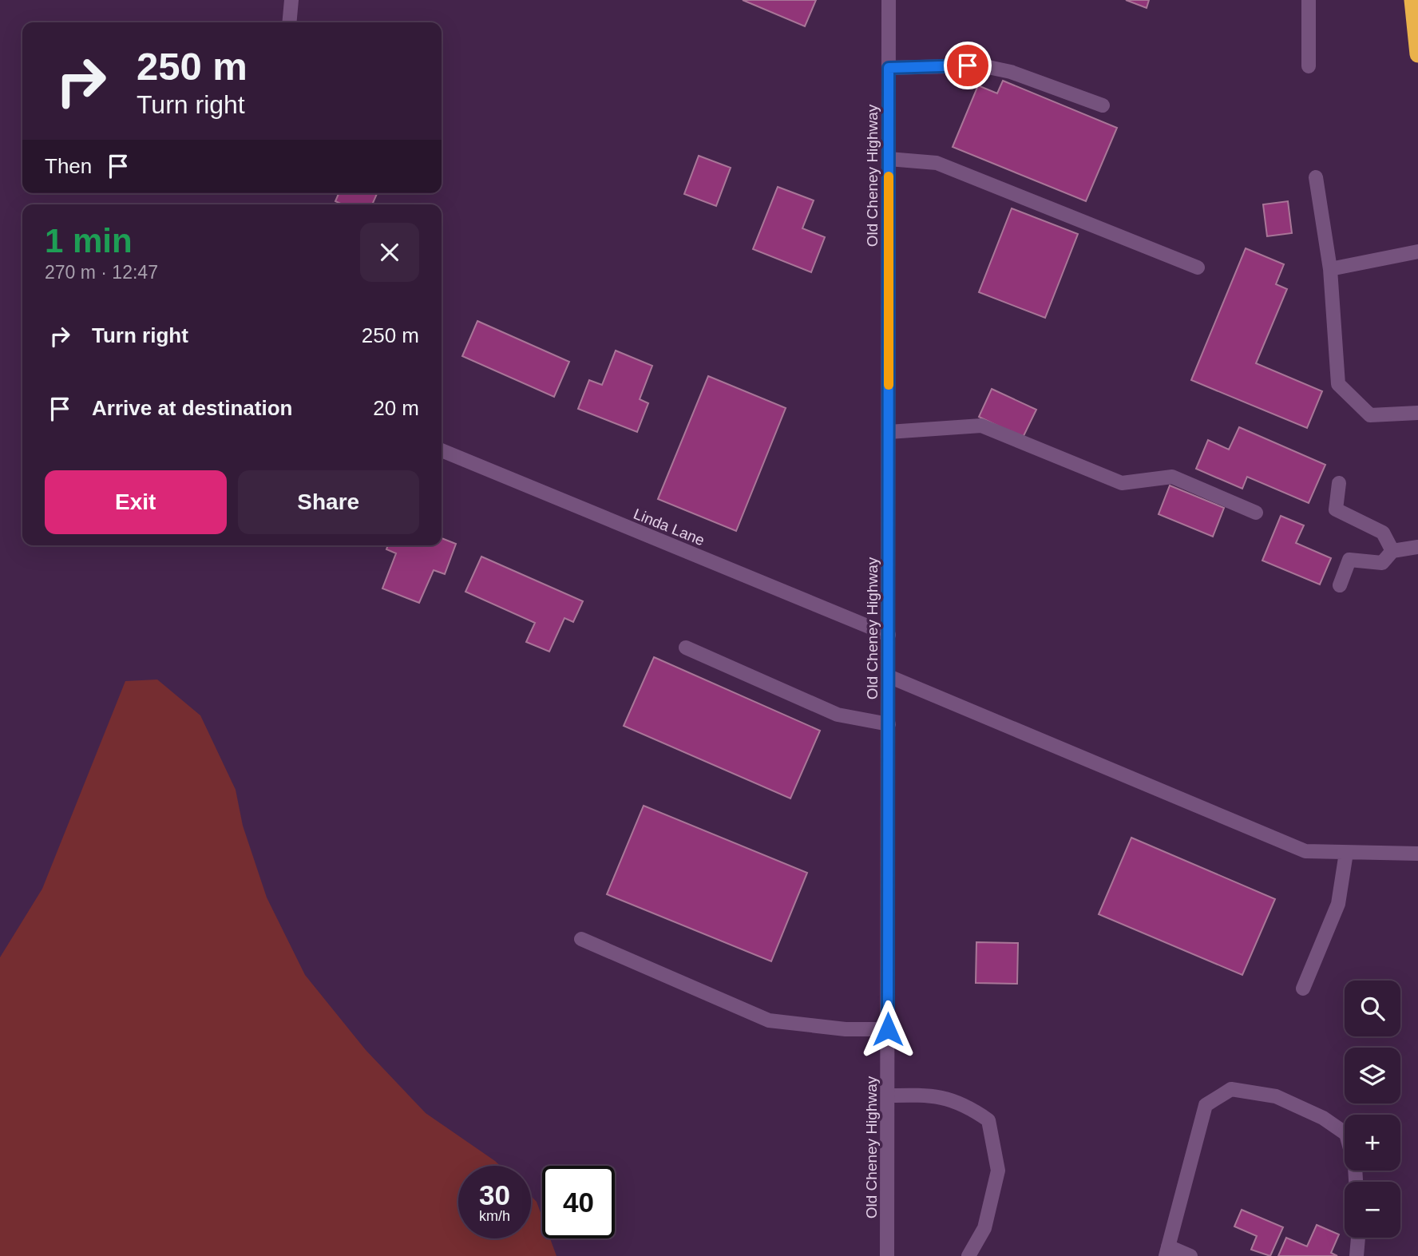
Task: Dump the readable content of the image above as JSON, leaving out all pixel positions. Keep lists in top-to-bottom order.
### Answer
{
  "streets": {
    "street": ["Old Cheney Highway", "Linda Lane"]
  },
  "crossings": [
    ["Old Cheney Highway", "Linda Lane"]
  ],
  "page": {
    "turn": ["250 m", "Turn right"],
    "then": "Then",
    "heading": ["1 min", "270 m · 12:47"],
    "list": [
      {
        "name": "Turn right",
        "value": "250 m"
      },
      {
        "name": "Arrive at destination",
        "value": "20 m"
      }
    ],
    "buttons": ["Exit", "Share"],
    "map_buttons": ["+", "−"],
    "speed": "30 km/h",
    "limit": "40"
  }
}
